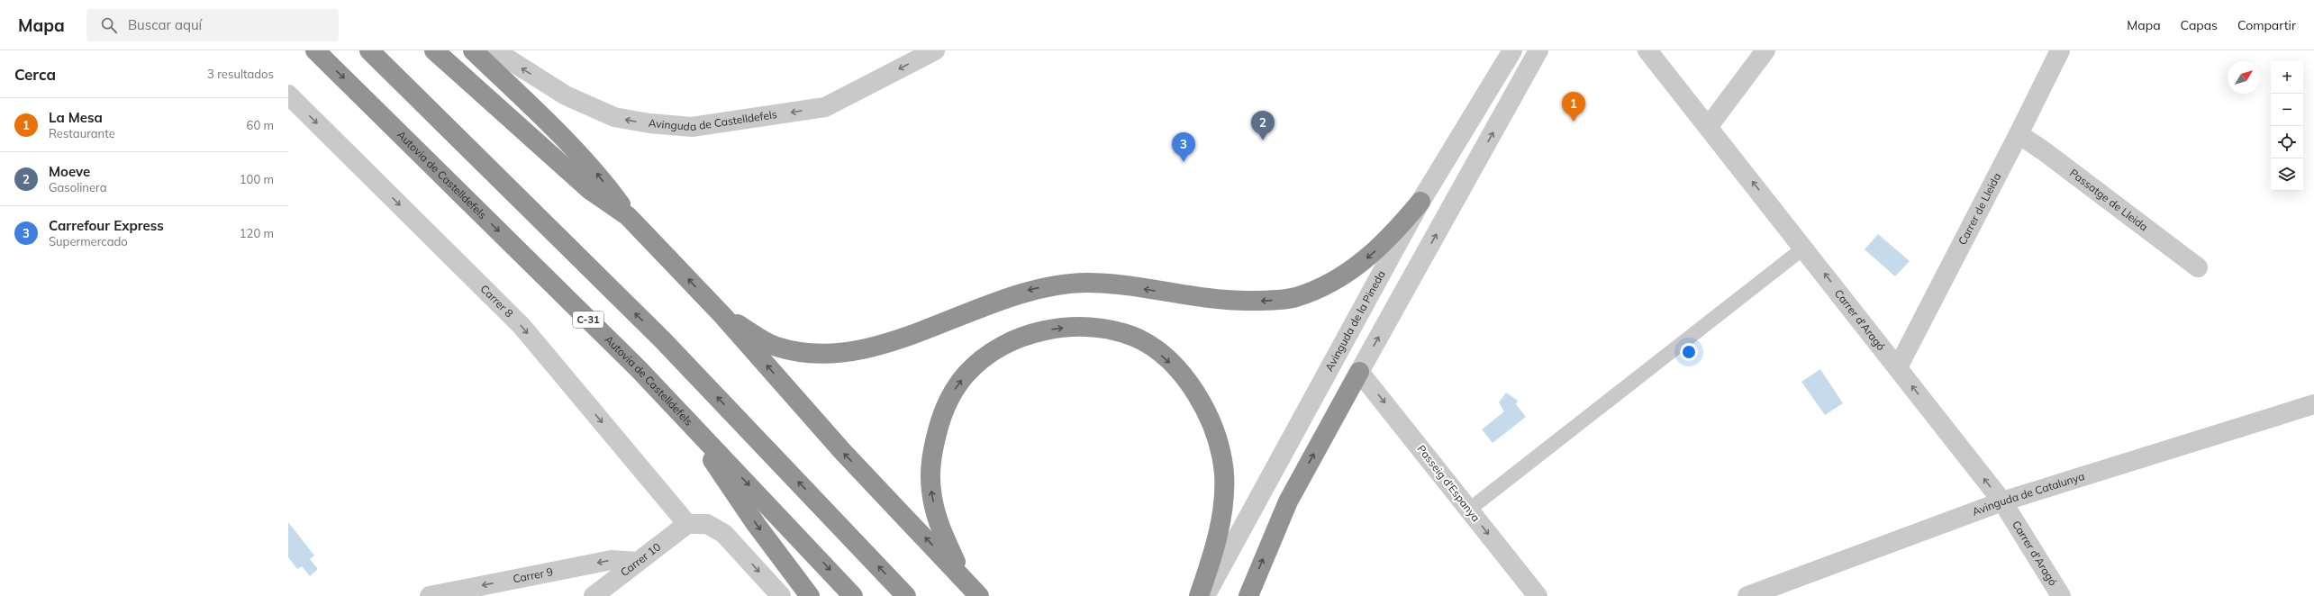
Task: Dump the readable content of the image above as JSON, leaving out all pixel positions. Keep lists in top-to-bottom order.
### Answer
{
  "streets": {
    "highway": ["Autovia de Castelldefels", "C-31"],
    "street": [
      "Avinguda de Castelldefels",
      "Passatge de Lleida",
      "Carrer de Lleida",
      "Carrer 8",
      "Carrer d'Aragó",
      "Avinguda de la Pineda",
      "Passeig d'Espanya",
      "Avinguda de Catalunya",
      "Carrer 10",
      "Carrer 9"
    ]
  },
  "crossings": [
    ["Passatge de Lleida", "Carrer de Lleida"],
    ["Carrer de Lleida", "Carrer d'Aragó"],
    ["Carrer 8", "Carrer 10"],
    ["Carrer d'Aragó", "Avinguda de Catalunya"],
    ["Carrer 10", "Carrer 9"]
  ],
  "one_way": [
    "Avinguda de Castelldefels",
    "Carrer 8",
    "Carrer d'Aragó",
    "Passeig d'Espanya",
    "Carrer 9"
  ],
  "north": "top right",
  "page": {
    "header": "Mapa",
    "search": "Buscar aquí",
    "nav": ["Mapa", "Capas", "Compartir"],
    "heading": ["Cerca", "3 resultados"],
    "map_buttons": ["+", "−"],
    "pins": ["1", "2", "3"],
    "list": [
      {
        "mark": "1",
        "name": "La Mesa",
        "note": "Restaurante",
        "value": "60 m"
      },
      {
        "mark": "2",
        "name": "Moeve",
        "note": "Gasolinera",
        "value": "100 m"
      },
      {
        "mark": "3",
        "name": "Carrefour Express",
        "note": "Supermercado",
        "value": "120 m"
      }
    ]
  }
}
